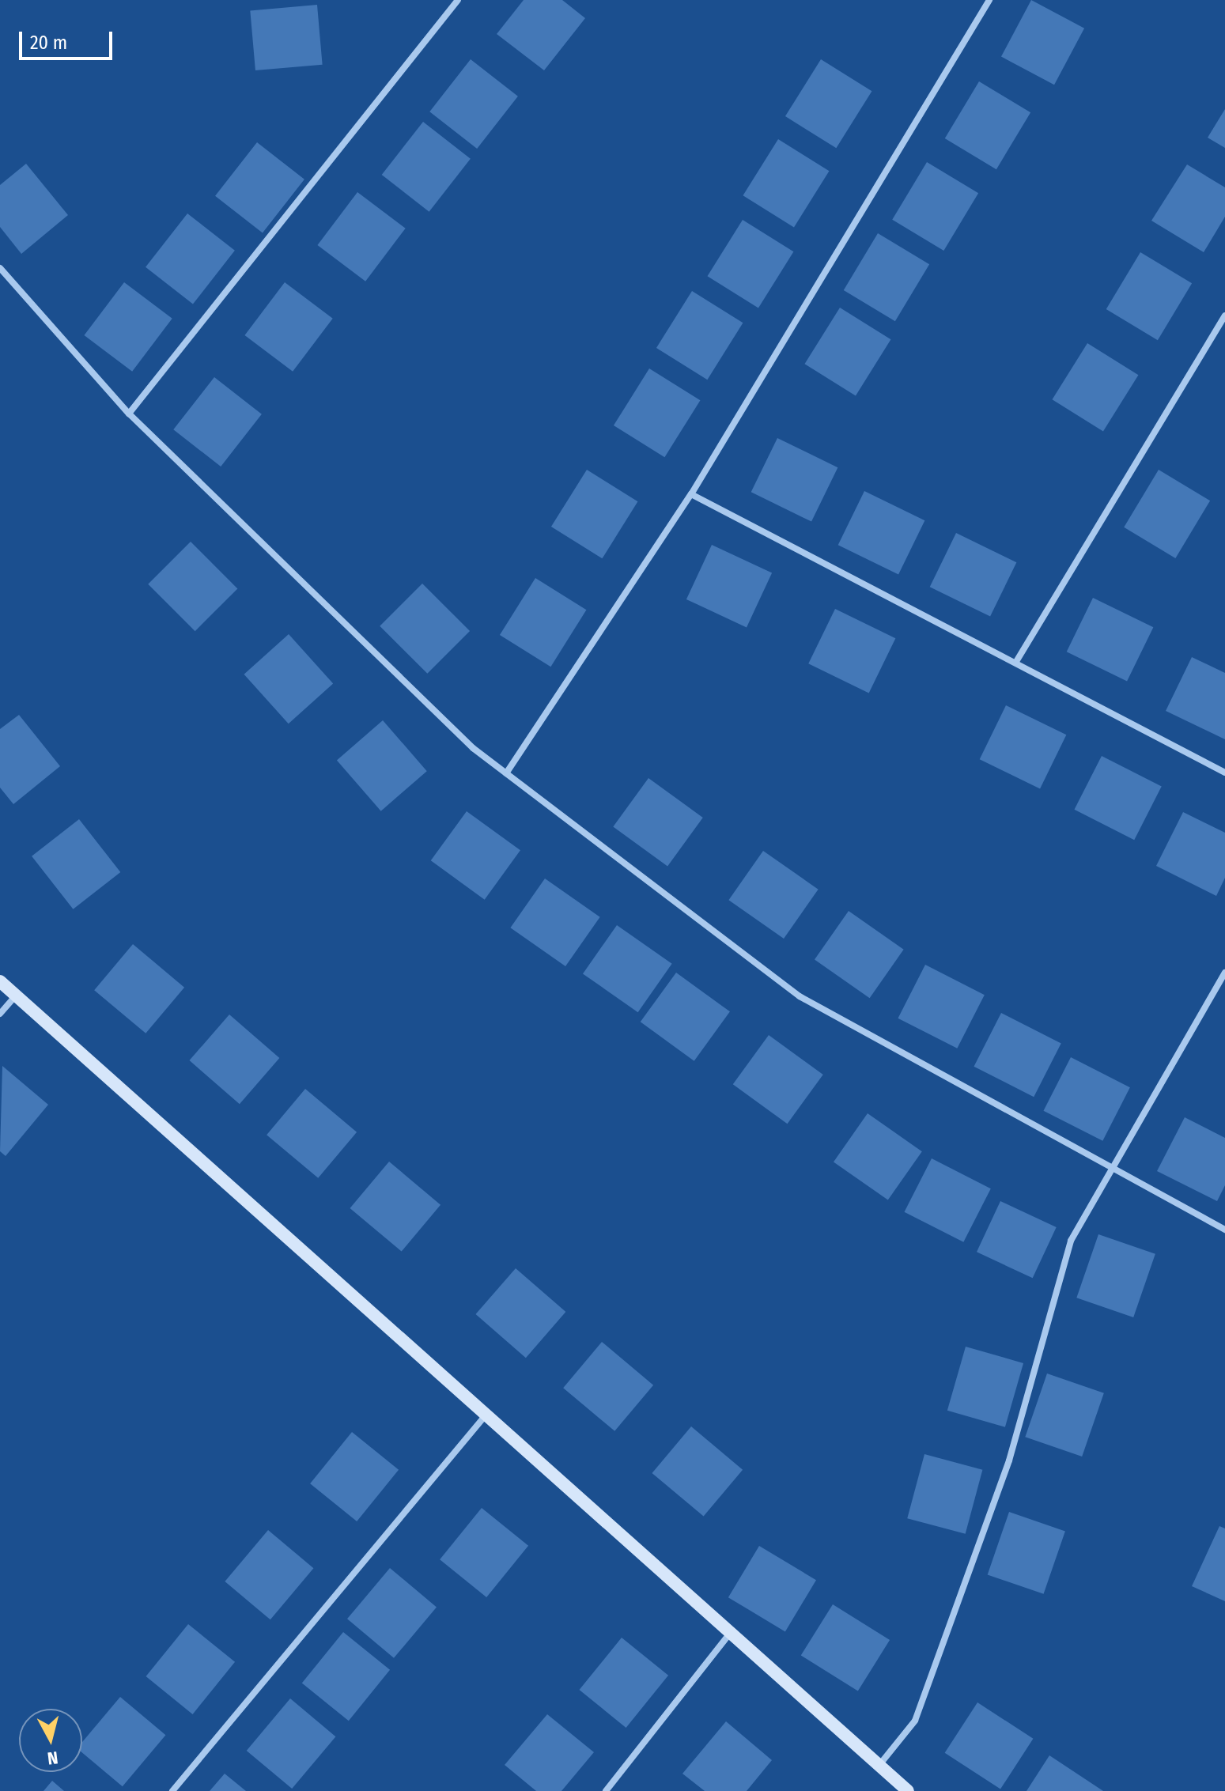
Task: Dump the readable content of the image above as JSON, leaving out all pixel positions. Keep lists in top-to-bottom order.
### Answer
{
  "scale_bar": "20 m",
  "north": "bottom"
}
